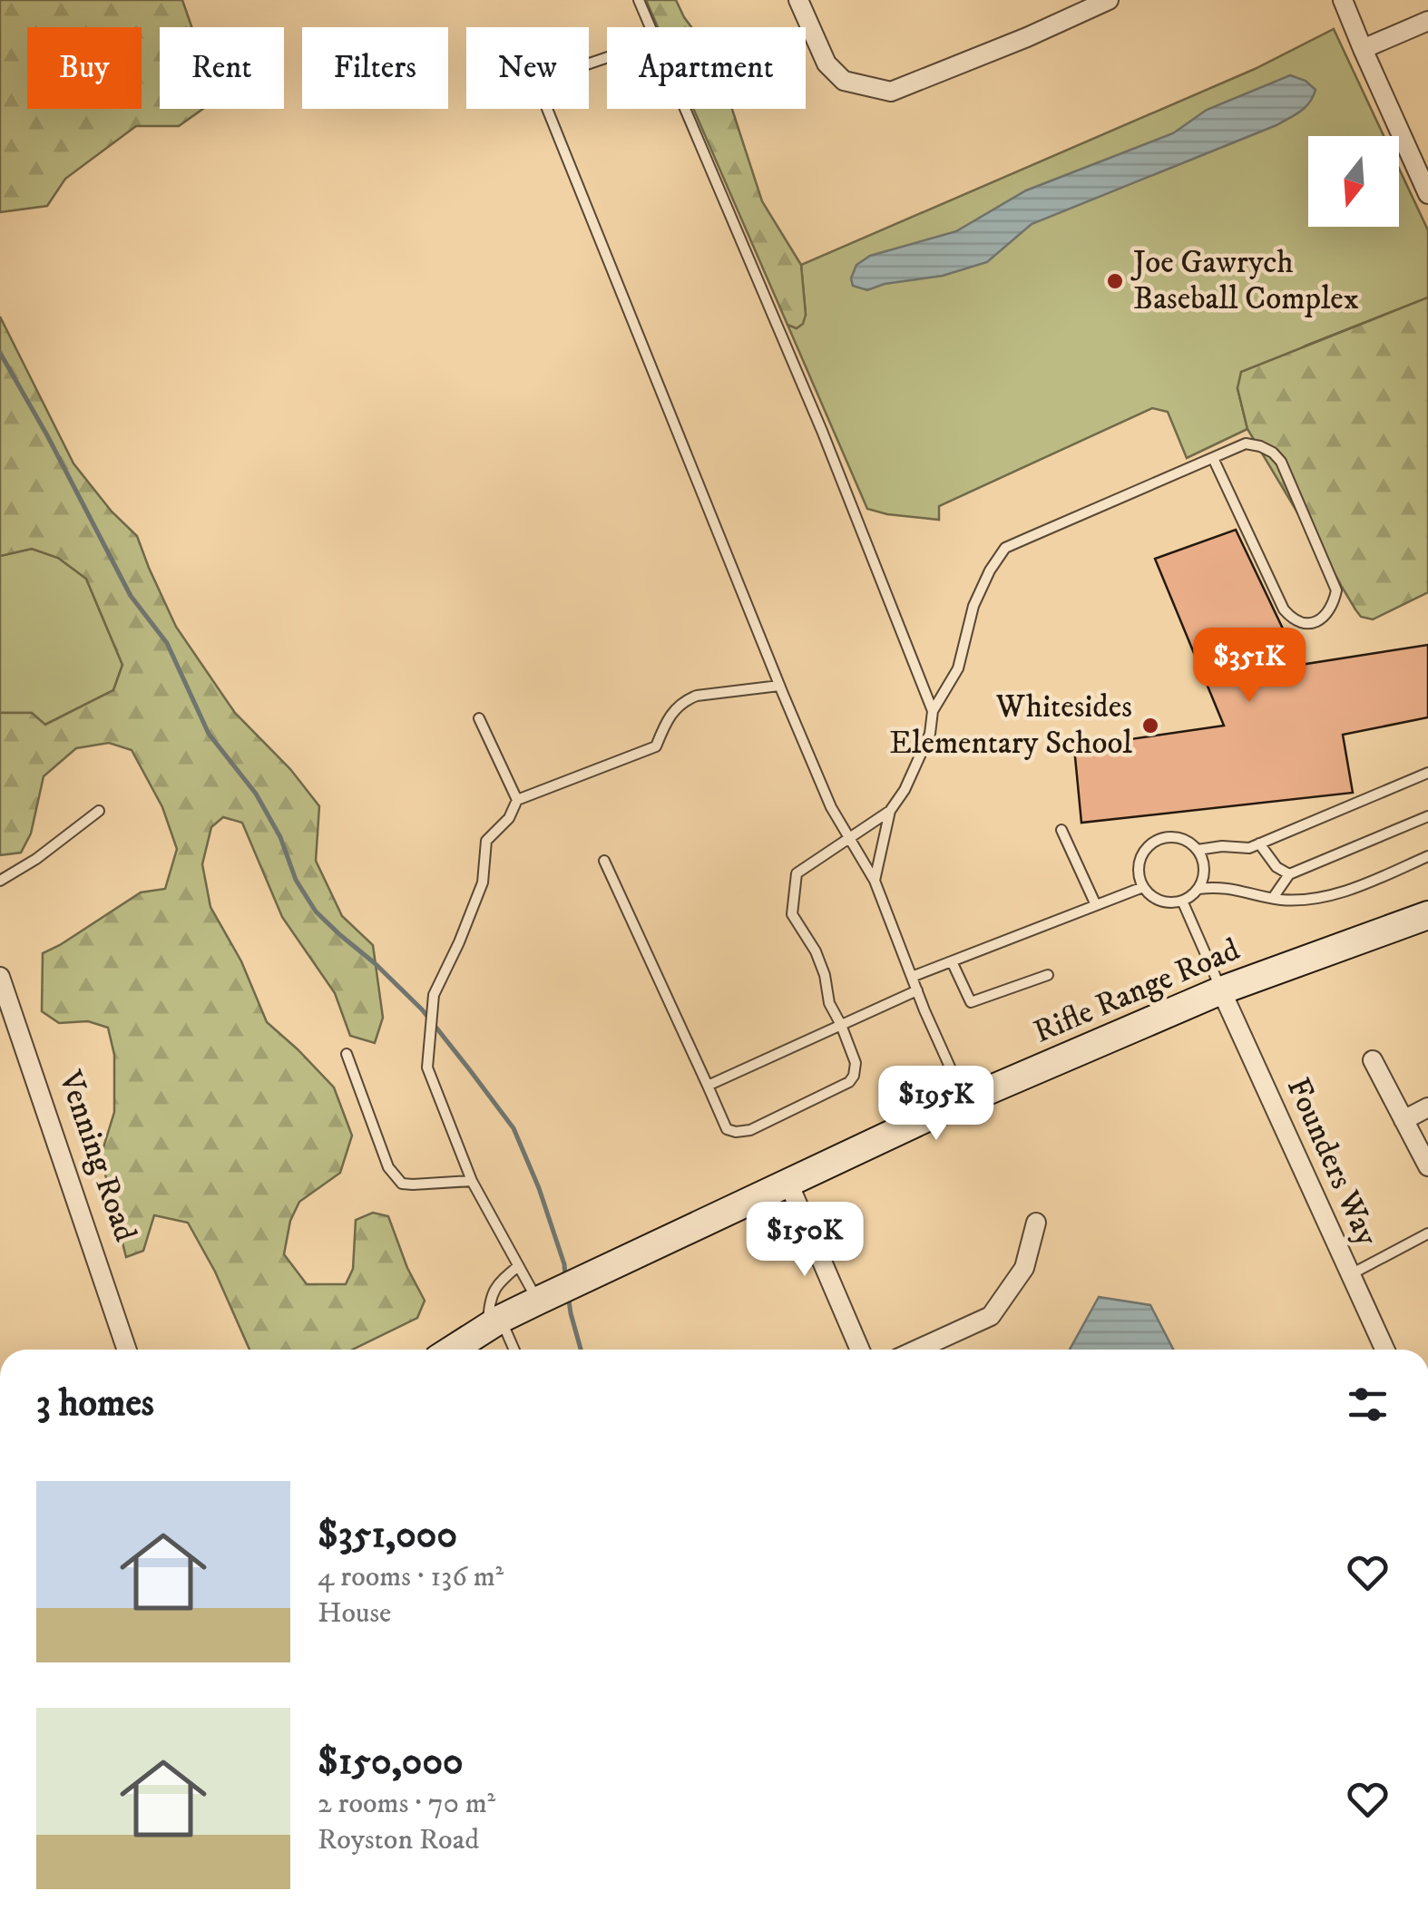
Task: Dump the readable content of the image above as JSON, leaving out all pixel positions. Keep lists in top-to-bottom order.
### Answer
{
  "streets": {
    "main road": ["Rifle Range Road"],
    "street": ["Venning Road", "Founders Way"]
  },
  "crossings": [
    ["Rifle Range Road", "Founders Way"]
  ],
  "places": ["Joe Gawrych Baseball Complex", "Whitesides Elementary School"],
  "north": "bottom",
  "page": {
    "chip": [
      "Buy",
      "Rent",
      "Filters",
      "New",
      "Apartment"
    ],
    "price": ["$351K", "$195K", "$150K"],
    "heading": "3 homes",
    "list": [
      {
        "name": "$351,000",
        "note": "4 rooms · 136 m² · House"
      },
      {
        "name": "$150,000",
        "note": "2 rooms · 70 m² · Royston Road"
      }
    ]
  }
}
